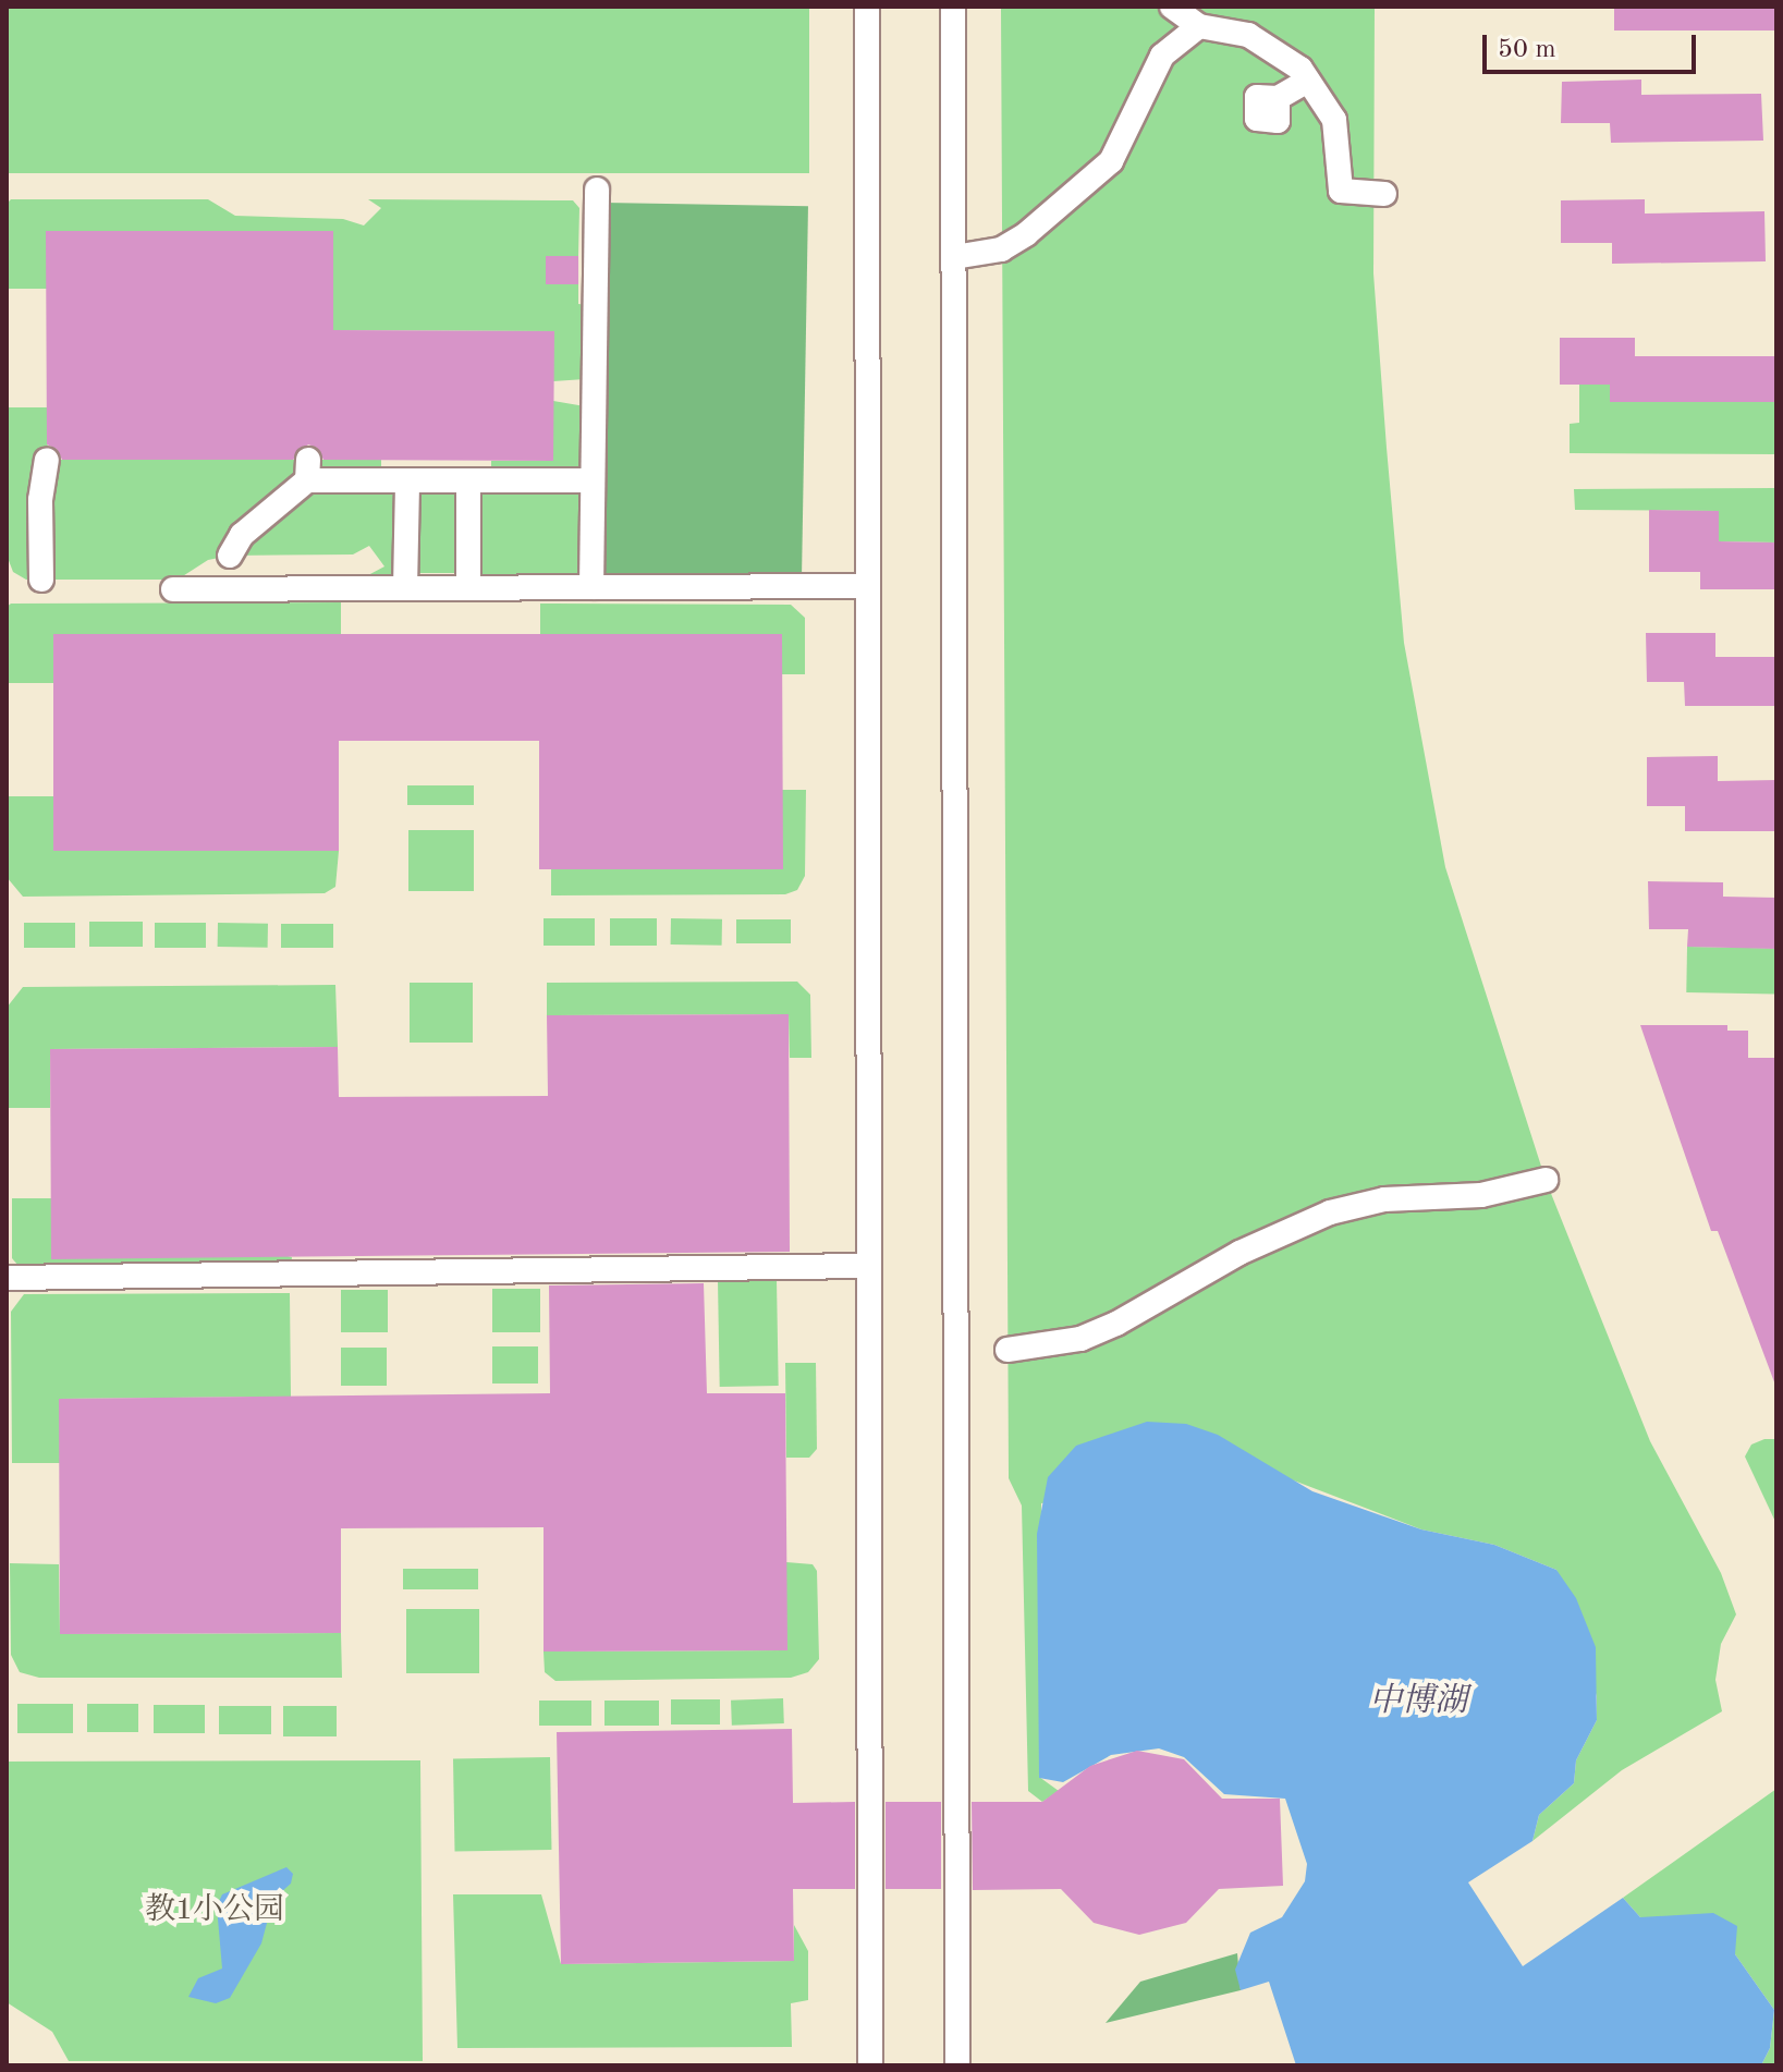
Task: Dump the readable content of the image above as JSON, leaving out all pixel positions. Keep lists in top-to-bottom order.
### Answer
{
  "water": ["中博湖"],
  "parks": ["教1小公园"],
  "scale_bar": "50 m"
}
